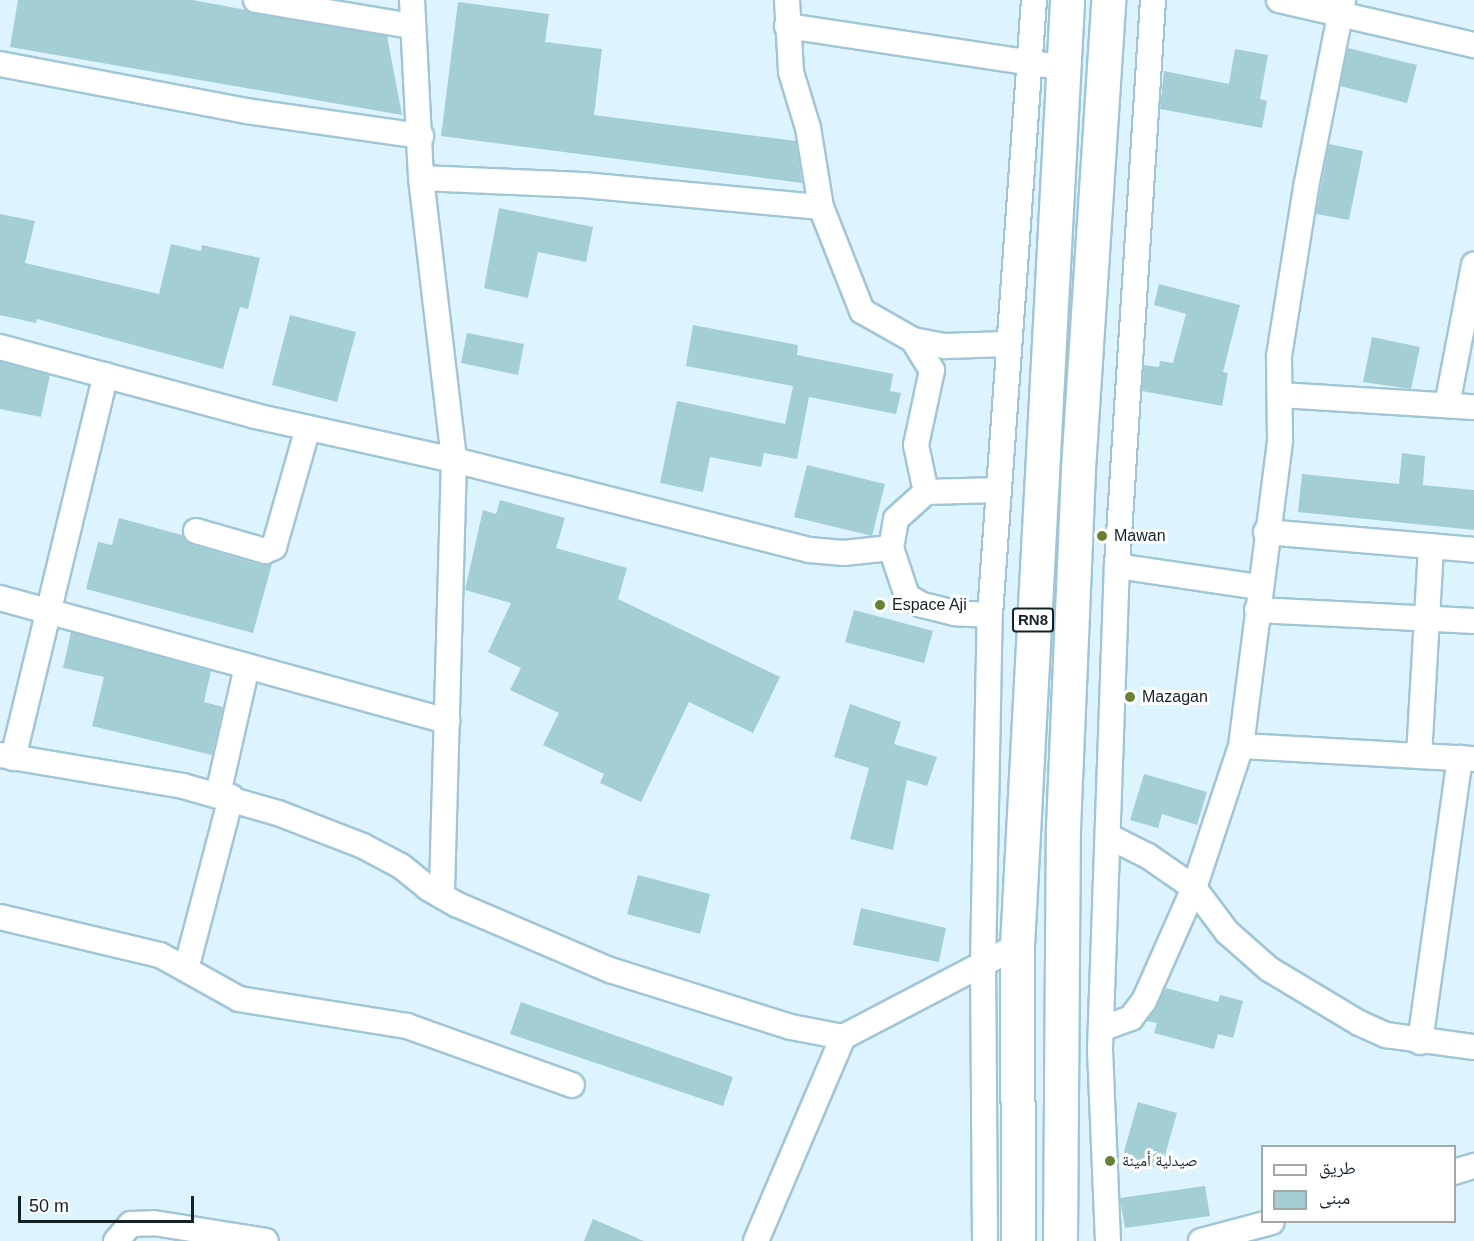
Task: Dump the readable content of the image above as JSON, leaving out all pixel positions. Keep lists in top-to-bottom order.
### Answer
{
  "streets": {
    "highway": ["RN8"]
  },
  "places": [
    "Mawan",
    "Espace Aji",
    "Mazagan",
    "صيدلية أمينة"
  ],
  "legend": ["طريق", "مبنى"],
  "scale_bar": "50 m"
}
